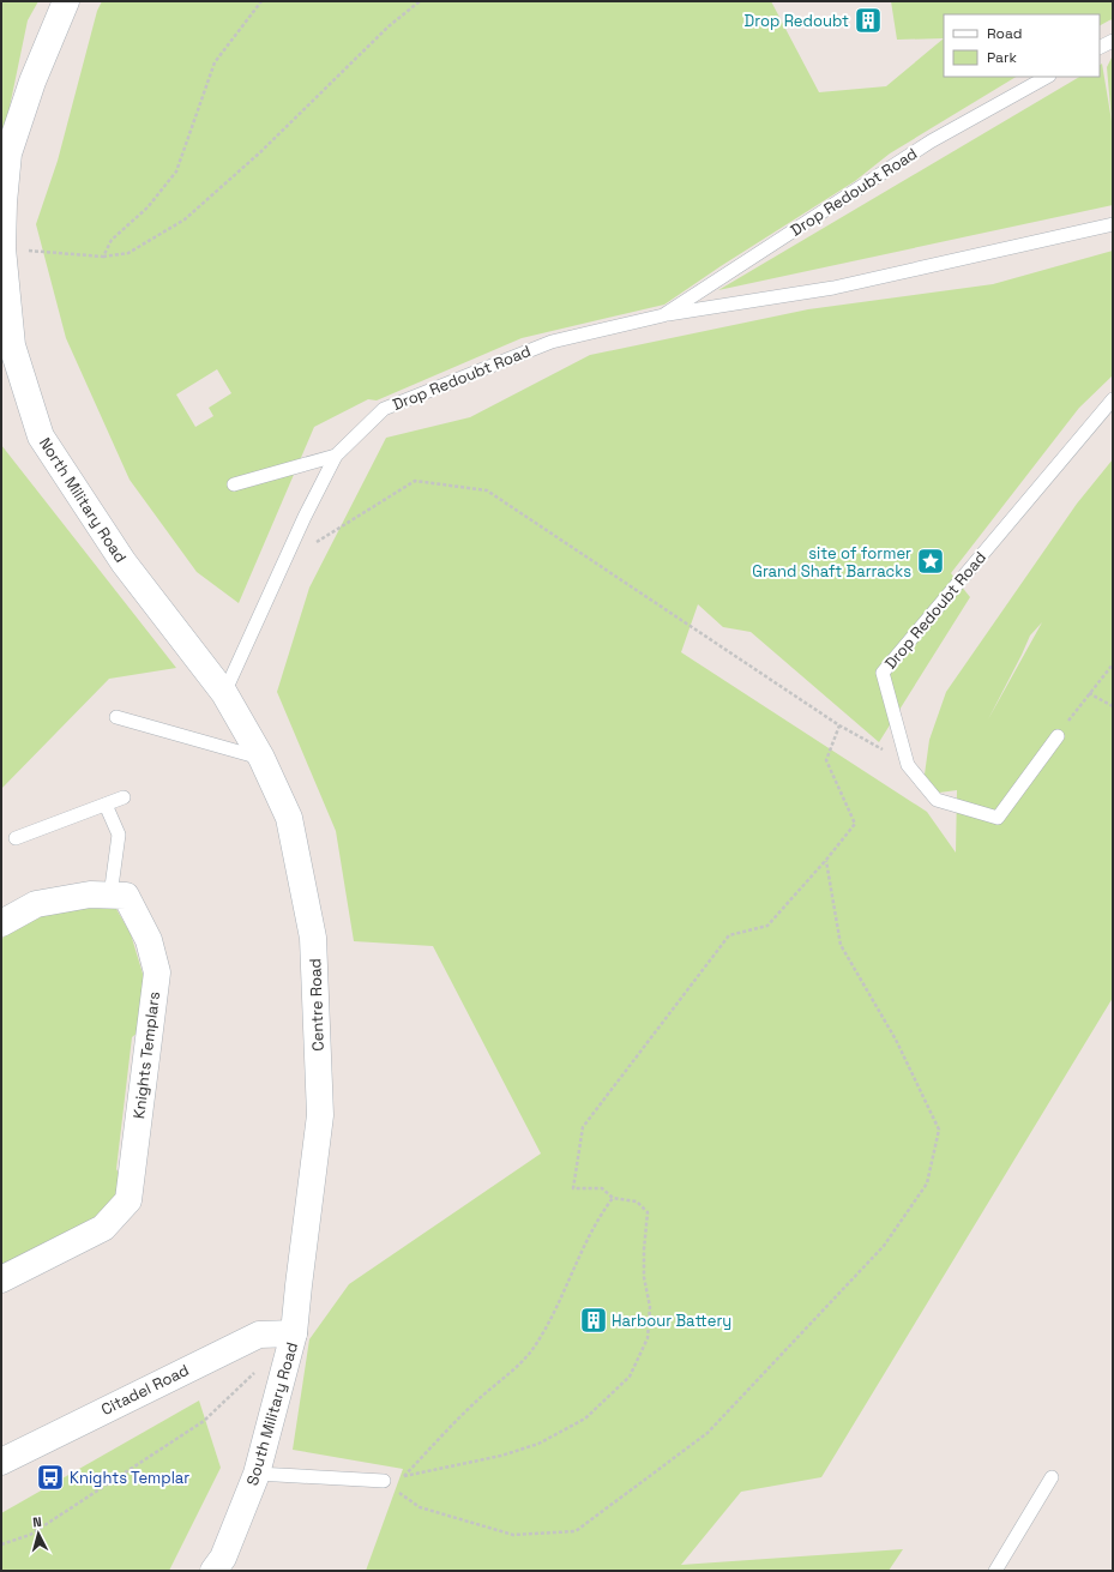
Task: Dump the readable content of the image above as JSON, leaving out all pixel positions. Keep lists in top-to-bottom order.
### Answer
{
  "streets": {
    "street": [
      "North Military Road",
      "Centre Road",
      "Knights Templars",
      "Citadel Road",
      "South Military Road"
    ],
    "lane": ["Drop Redoubt Road"]
  },
  "crossings": [
    ["Drop Redoubt Road", "North Military Road"],
    ["Drop Redoubt Road", "Centre Road"],
    ["North Military Road", "Centre Road"],
    ["Centre Road", "Citadel Road"],
    ["Centre Road", "South Military Road"],
    ["Citadel Road", "South Military Road"]
  ],
  "places": {
    "building": ["Drop Redoubt", "Harbour Battery"],
    "place": ["site of former Grand Shaft Barracks"],
    "bus stop": ["Knights Templar"]
  },
  "legend": ["Road", "Park"],
  "north": "top"
}
